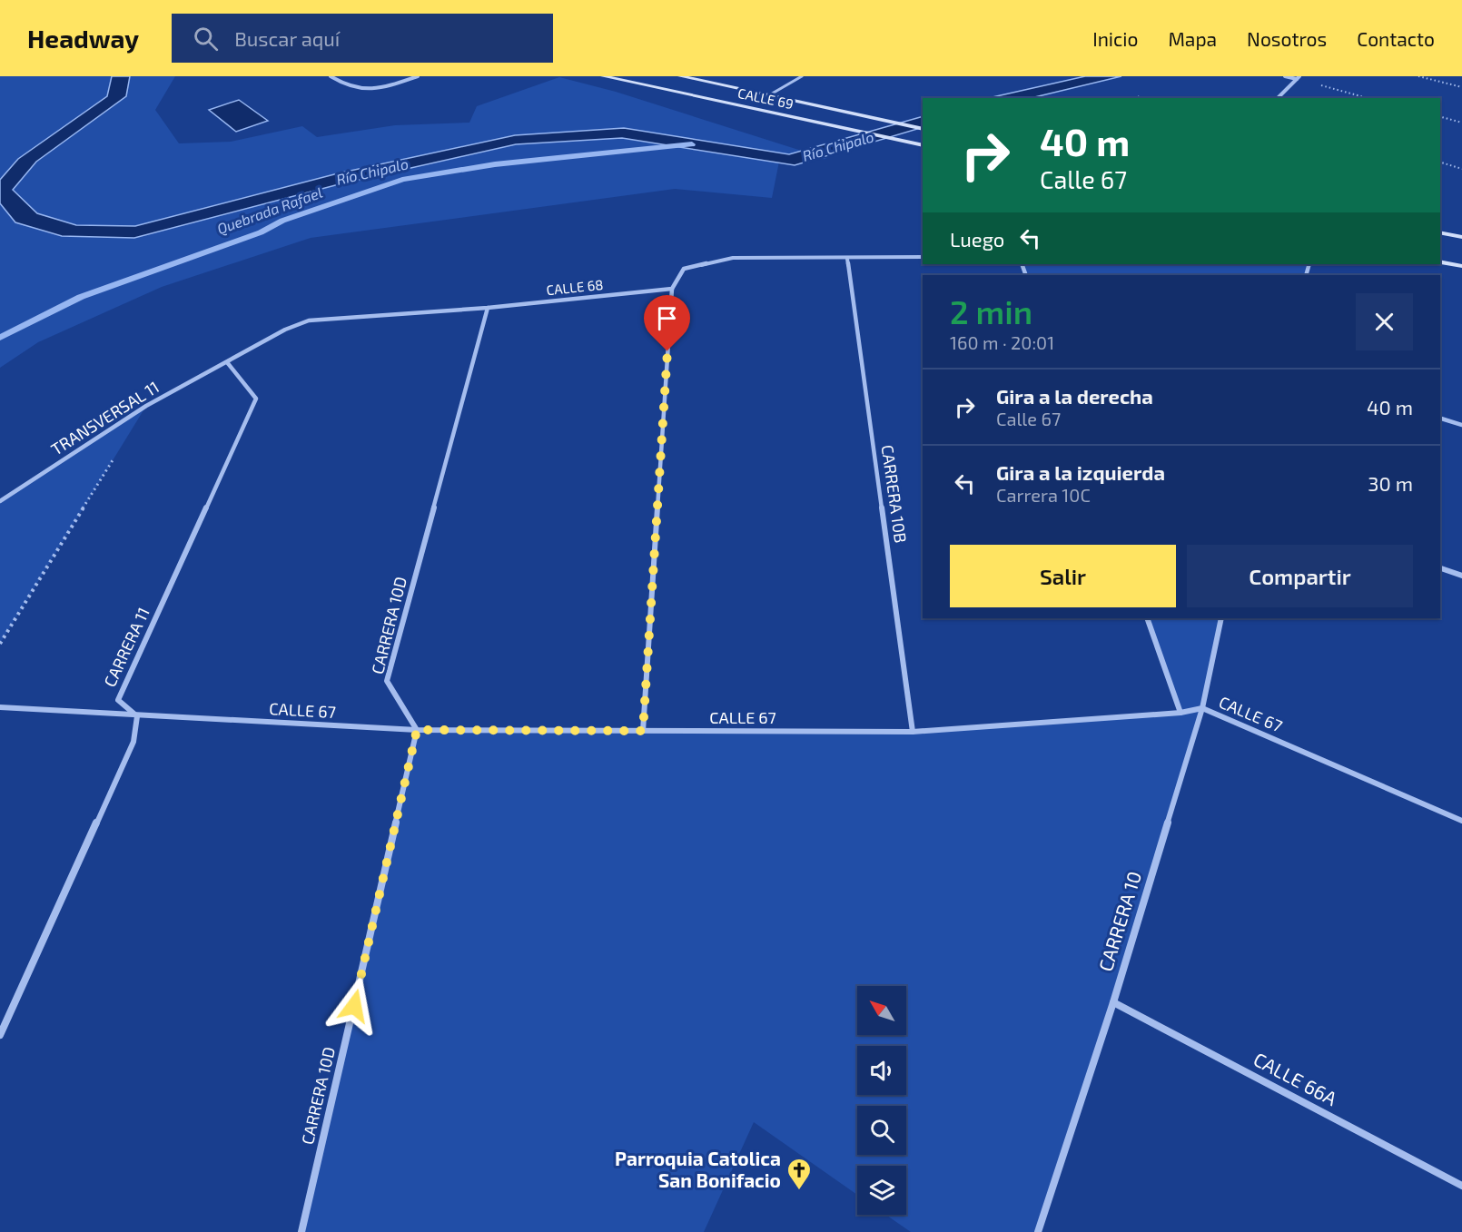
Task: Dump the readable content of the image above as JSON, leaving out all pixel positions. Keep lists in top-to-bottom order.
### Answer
{
  "streets": {
    "street": [
      "CALLE 69",
      "CALLE 68",
      "TRANSVERSAL 11",
      "CARRERA 10B",
      "CARRERA 10D",
      "CARRERA 11",
      "CALLE 67",
      "CARRERA 10",
      "CALLE 66A"
    ]
  },
  "crossings": [
    ["CALLE 68", "TRANSVERSAL 11"],
    ["CALLE 68", "CARRERA 10D"],
    ["CALLE 68", "CARRERA 11"],
    ["TRANSVERSAL 11", "CARRERA 11"],
    ["CARRERA 10B", "CALLE 67"],
    ["CARRERA 10D", "CALLE 67"],
    ["CARRERA 11", "CALLE 67"],
    ["CALLE 67", "CARRERA 10"],
    ["CARRERA 10", "CALLE 66A"]
  ],
  "water": ["Río Chipalo", "Quebrada Rafael"],
  "places": {
    "church": ["Parroquia Catolica San Bonifacio"]
  },
  "north": "top left",
  "page": {
    "header": "Headway",
    "search": "Buscar aquí",
    "nav": [
      "Inicio",
      "Mapa",
      "Nosotros",
      "Contacto"
    ],
    "turn": ["40 m", "Calle 67"],
    "then": "Luego",
    "heading": ["2 min", "160 m · 20:01"],
    "list": [
      {
        "name": "Gira a la derecha",
        "note": "Calle 67",
        "value": "40 m"
      },
      {
        "name": "Gira a la izquierda",
        "note": "Carrera 10C",
        "value": "30 m"
      }
    ],
    "buttons": ["Salir", "Compartir"]
  }
}
